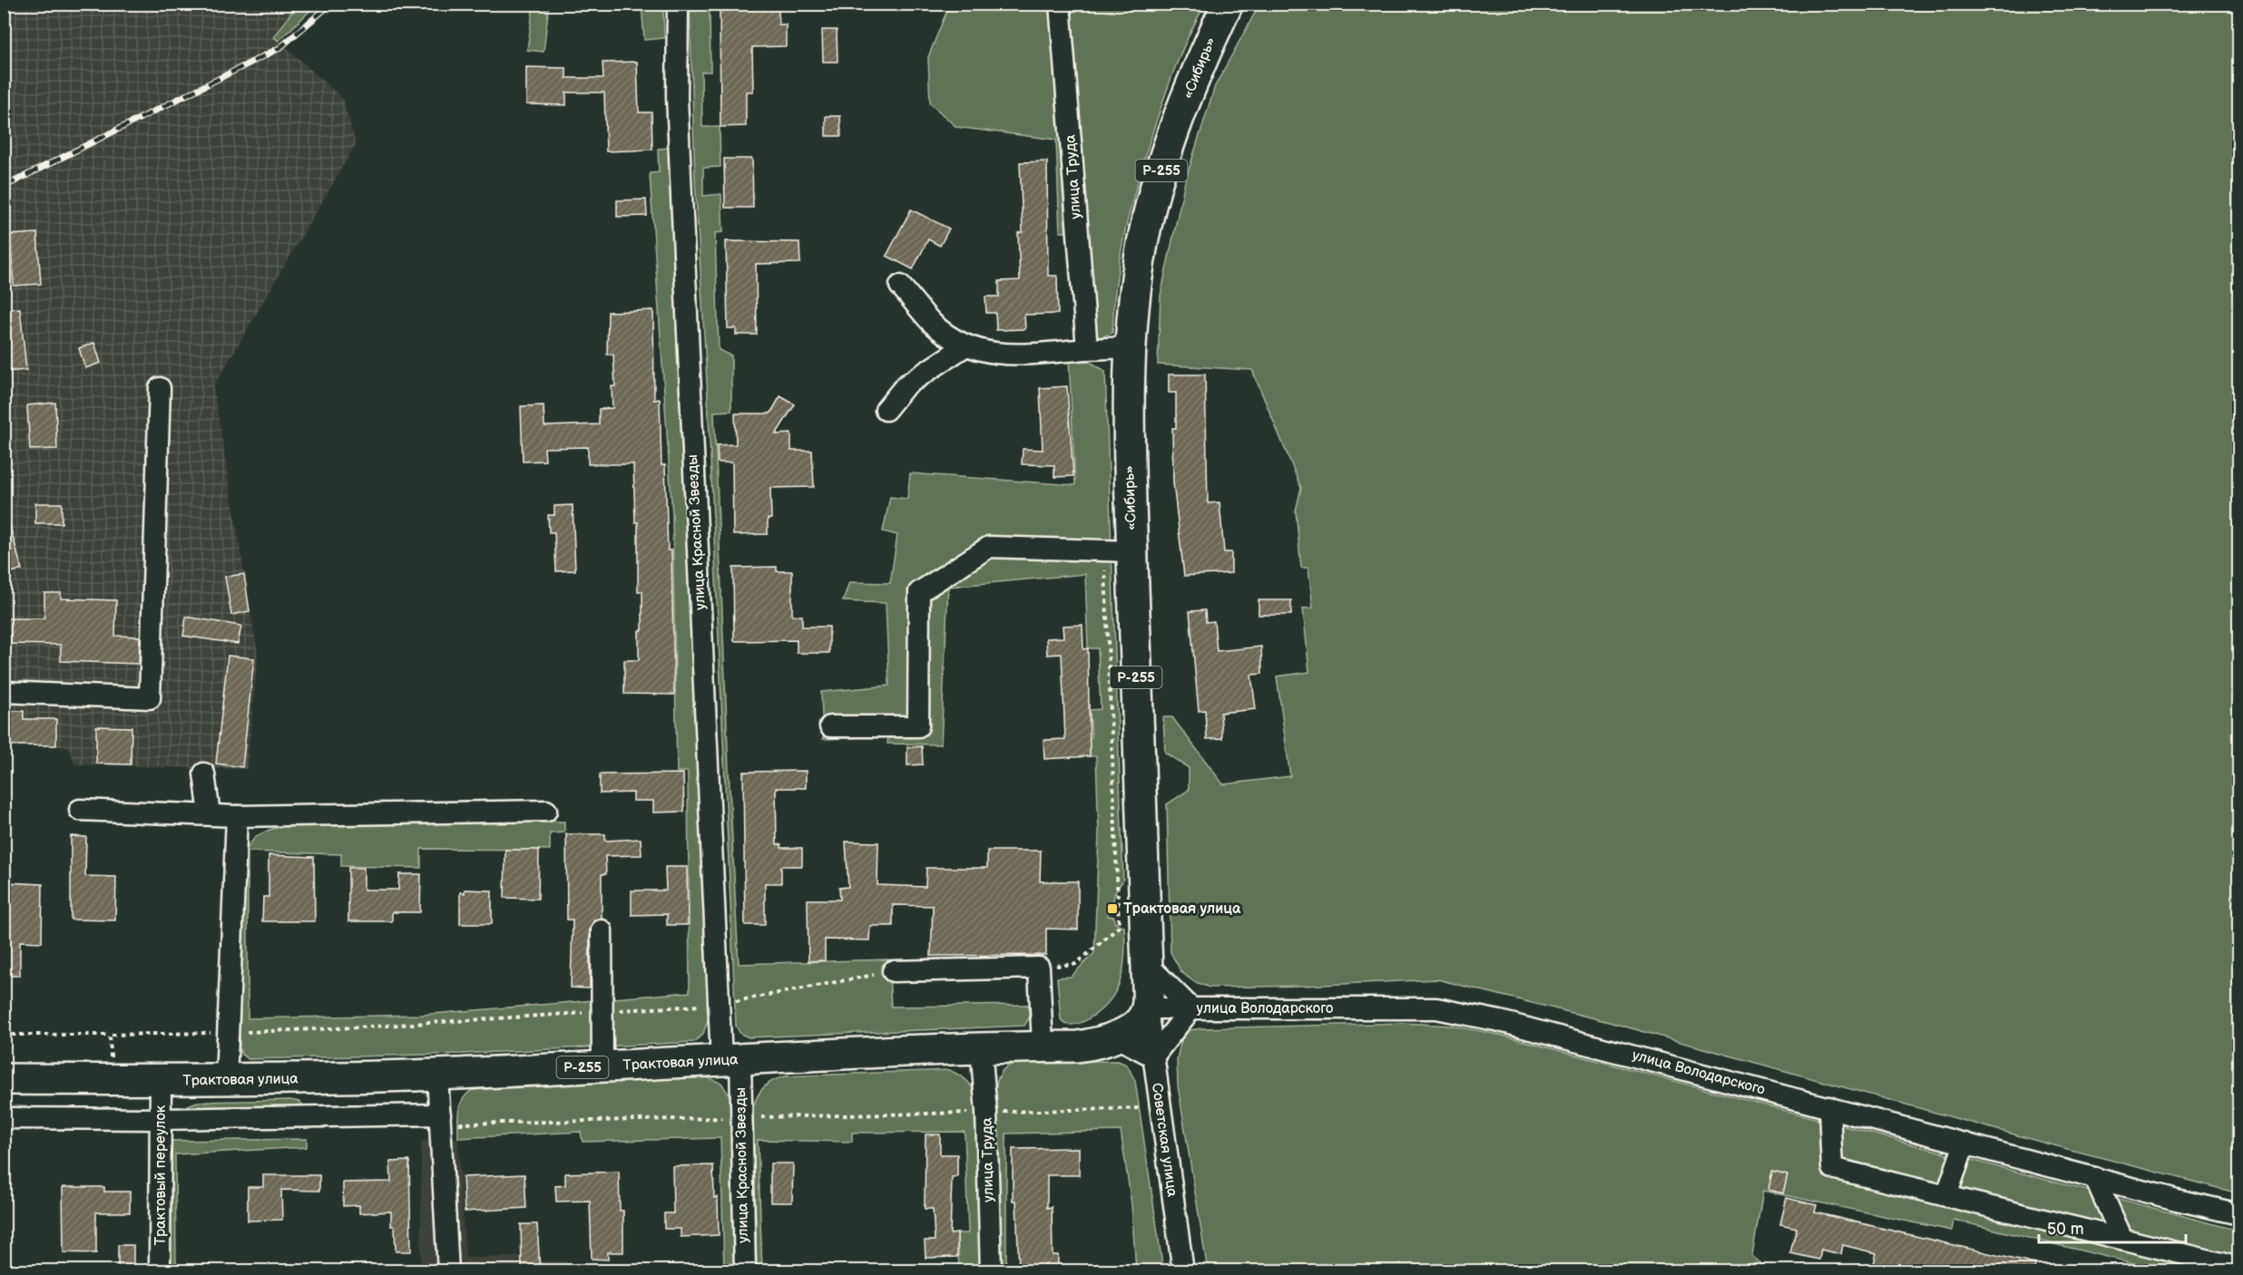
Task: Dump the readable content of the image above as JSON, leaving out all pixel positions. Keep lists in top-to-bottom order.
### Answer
{
  "streets": {
    "highway": ["«Сибирь»", "Р-255", "Трактовая улица"],
    "street": [
      "улица Труда",
      "улица Красной Звезды",
      "улица Володарского",
      "Советская улица",
      "Трактовый переулок"
    ]
  },
  "crossings": [
    ["«Сибирь»", "улица Володарского"],
    ["«Сибирь»", "Трактовая улица"],
    ["«Сибирь»", "Советская улица"],
    ["улица Труда", "Трактовая улица"],
    ["улица Красной Звезды", "Трактовая улица"],
    ["улица Володарского", "Трактовая улица"],
    ["улица Володарского", "Советская улица"],
    ["Трактовая улица", "Советская улица"],
    ["Трактовая улица", "Трактовый переулок"]
  ],
  "places": {
    "transit": ["Трактовая улица"]
  },
  "scale_bar": "50 m"
}
